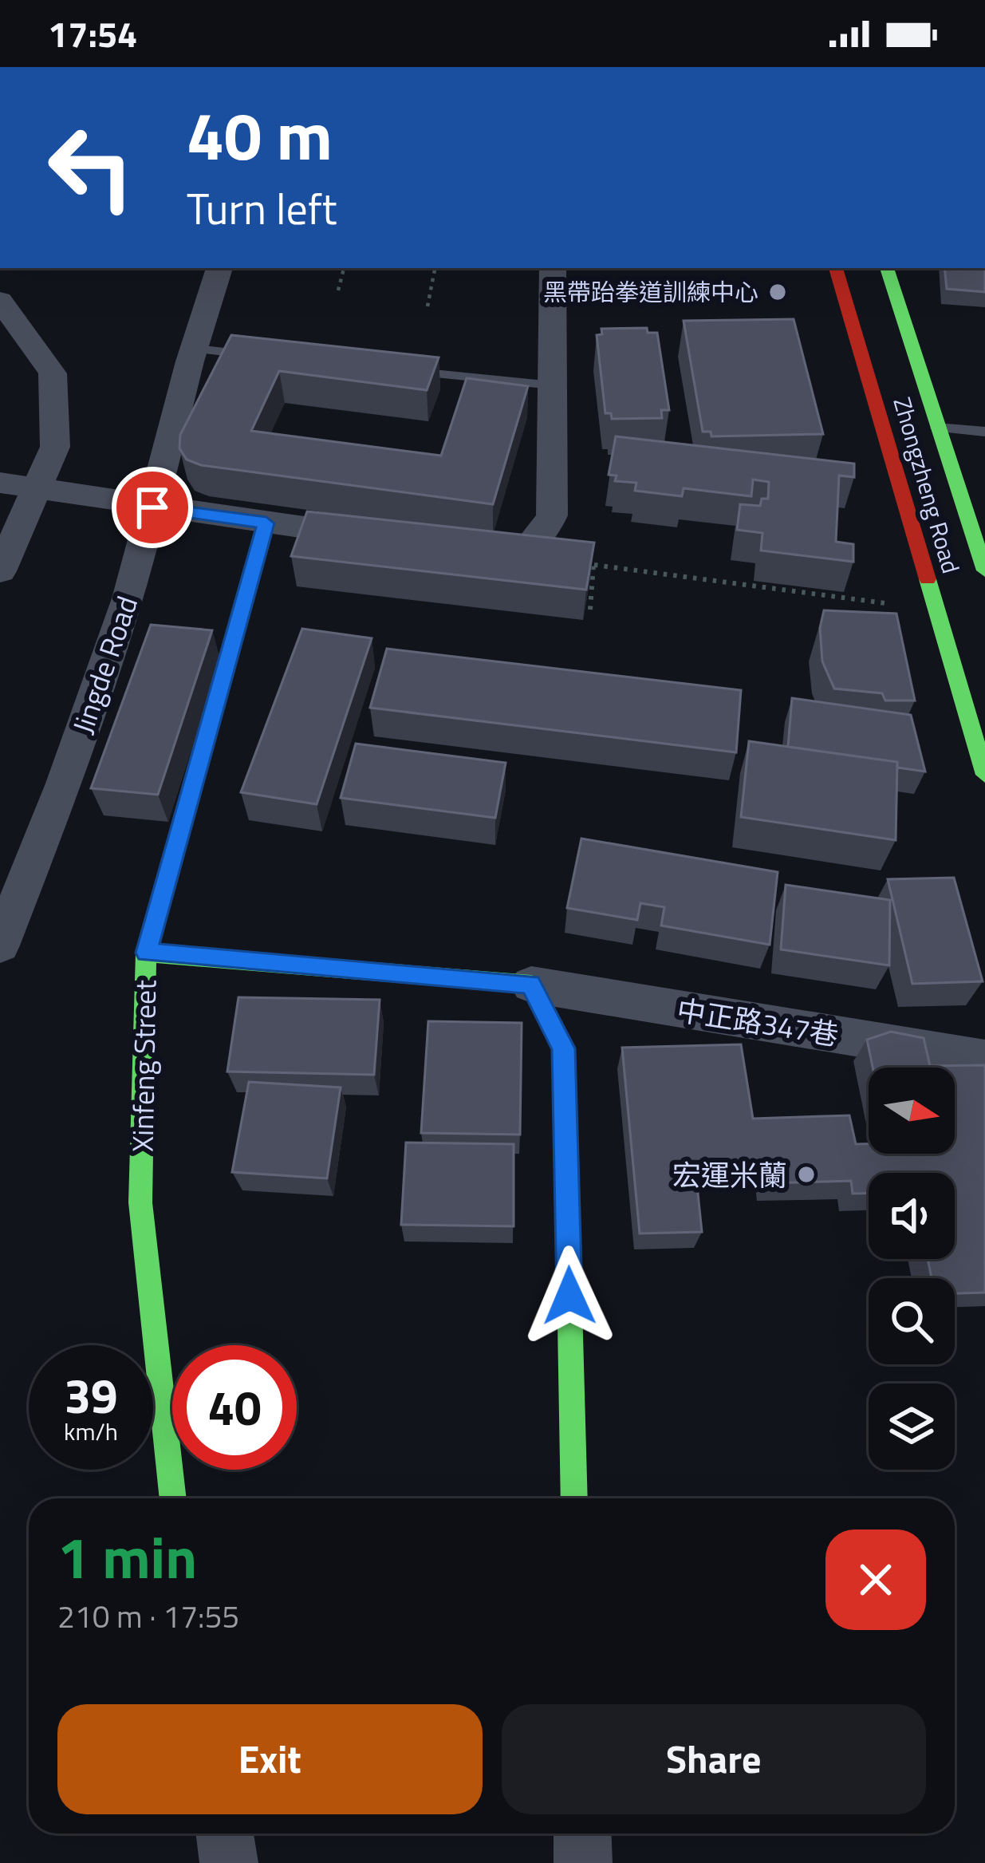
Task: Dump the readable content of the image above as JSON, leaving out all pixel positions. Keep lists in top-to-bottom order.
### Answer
{
  "streets": {
    "street": [
      "Zhongzheng Road",
      "Jingde Road",
      "中正路347巷",
      "Xinfeng Street"
    ]
  },
  "places": ["黑帶跆拳道訓練中心", "宏運米蘭"],
  "north": "right",
  "page": {
    "status": "17:54",
    "turn": ["40 m", "Turn left"],
    "speed": "39 km/h",
    "limit": "40",
    "heading": ["1 min", "210 m · 17:55"],
    "buttons": ["Exit", "Share"]
  }
}
